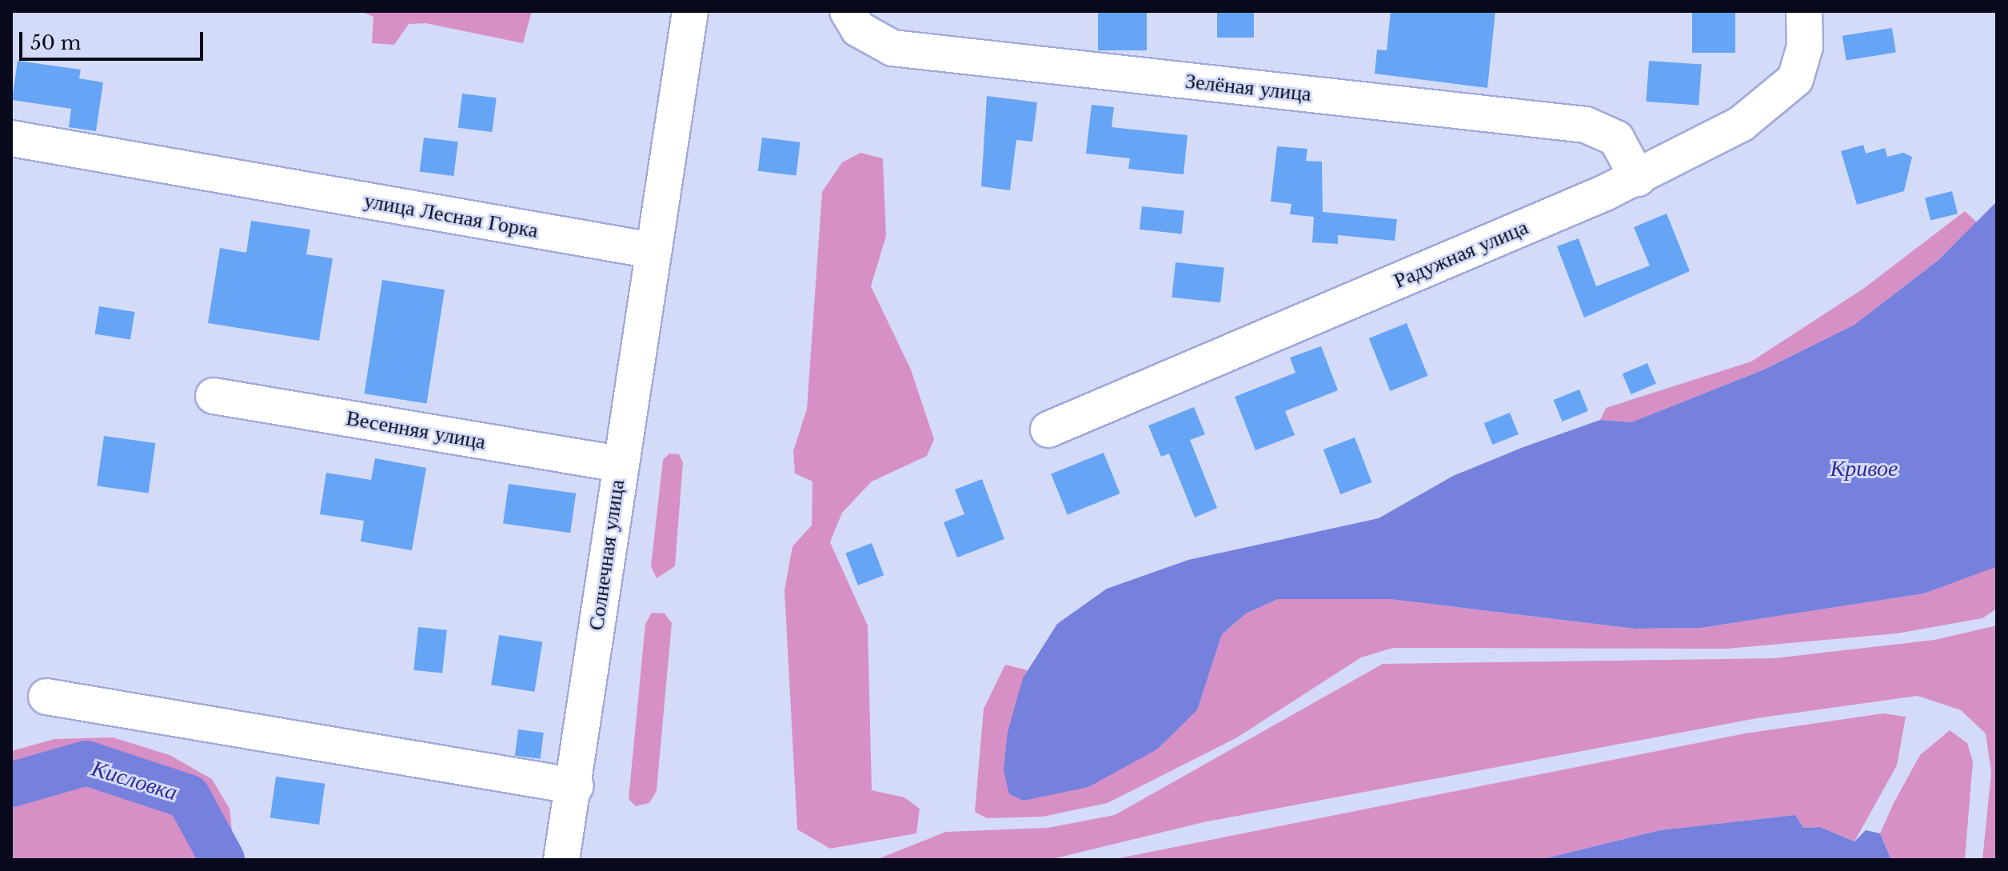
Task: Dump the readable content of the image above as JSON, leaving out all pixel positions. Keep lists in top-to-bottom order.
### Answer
{
  "streets": {
    "street": [
      "Зелёная улица",
      "улица Лесная Горка",
      "Радужная улица",
      "Весенняя улица",
      "Солнечная улица"
    ]
  },
  "crossings": [
    ["Зелёная улица", "Радужная улица"],
    ["улица Лесная Горка", "Солнечная улица"],
    ["Весенняя улица", "Солнечная улица"]
  ],
  "water": ["Кривое", "Кисловка"],
  "scale_bar": "50 m"
}
